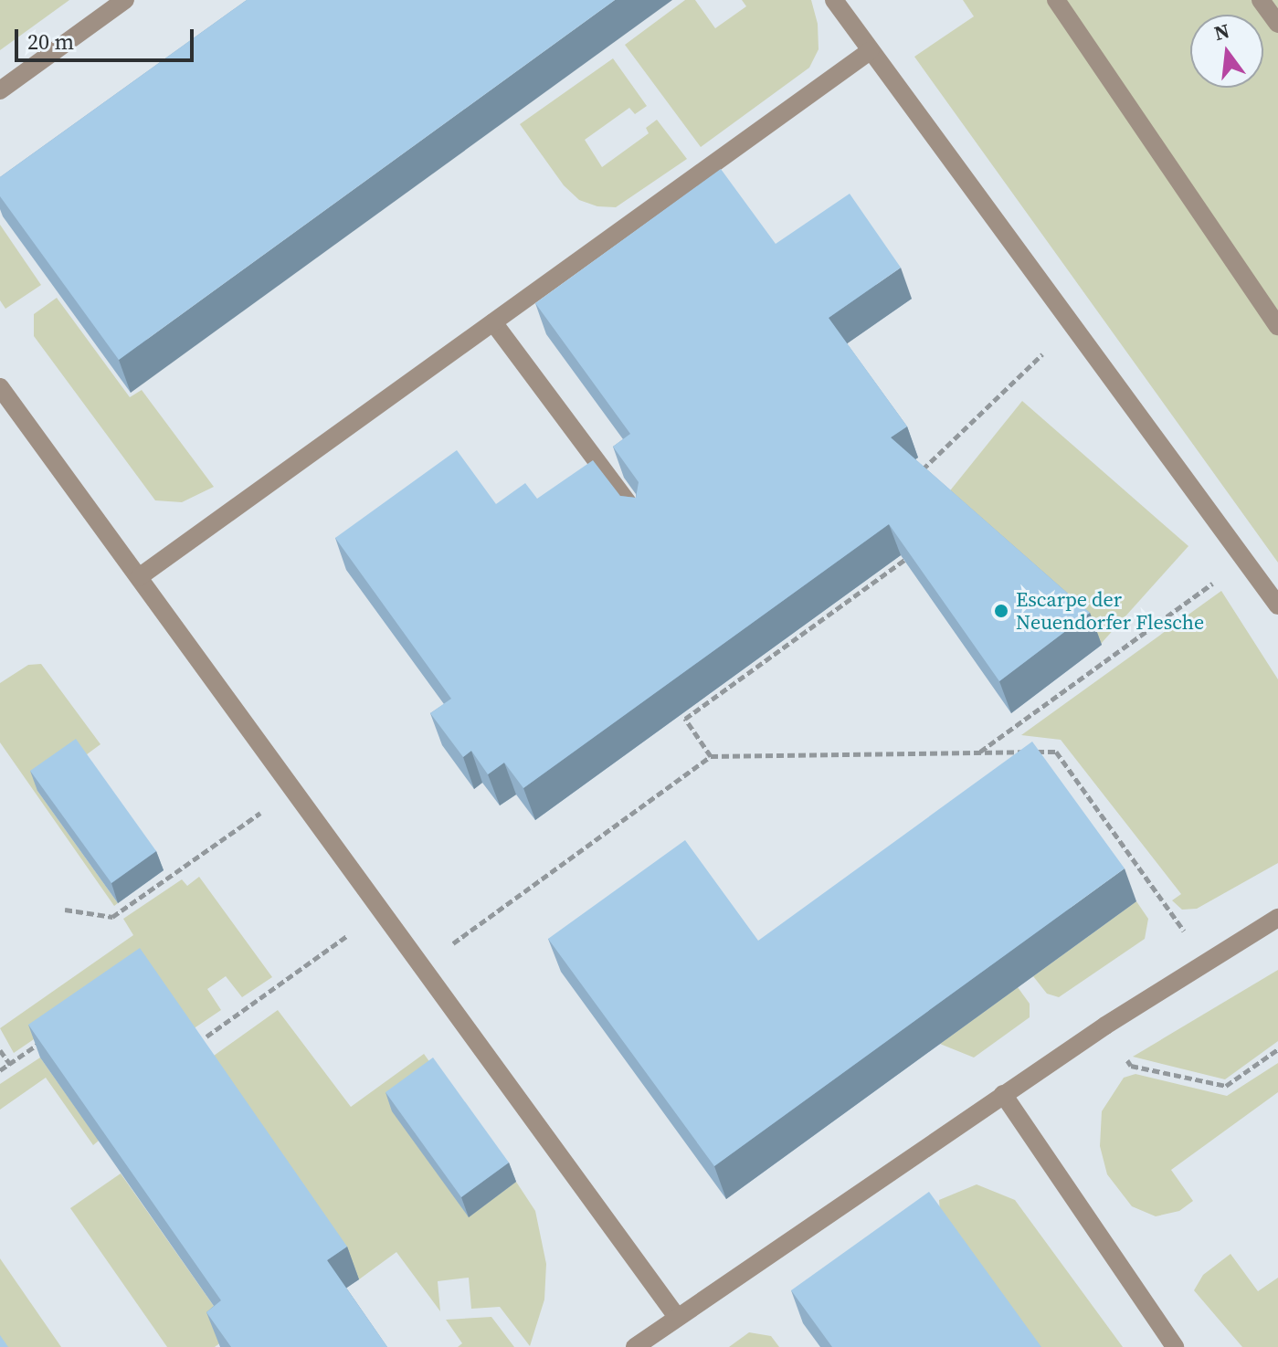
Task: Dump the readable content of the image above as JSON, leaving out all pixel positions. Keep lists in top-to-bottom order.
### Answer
{
  "places": ["Escarpe der Neuendorfer Flesche"],
  "scale_bar": "20 m",
  "north": "top"
}
